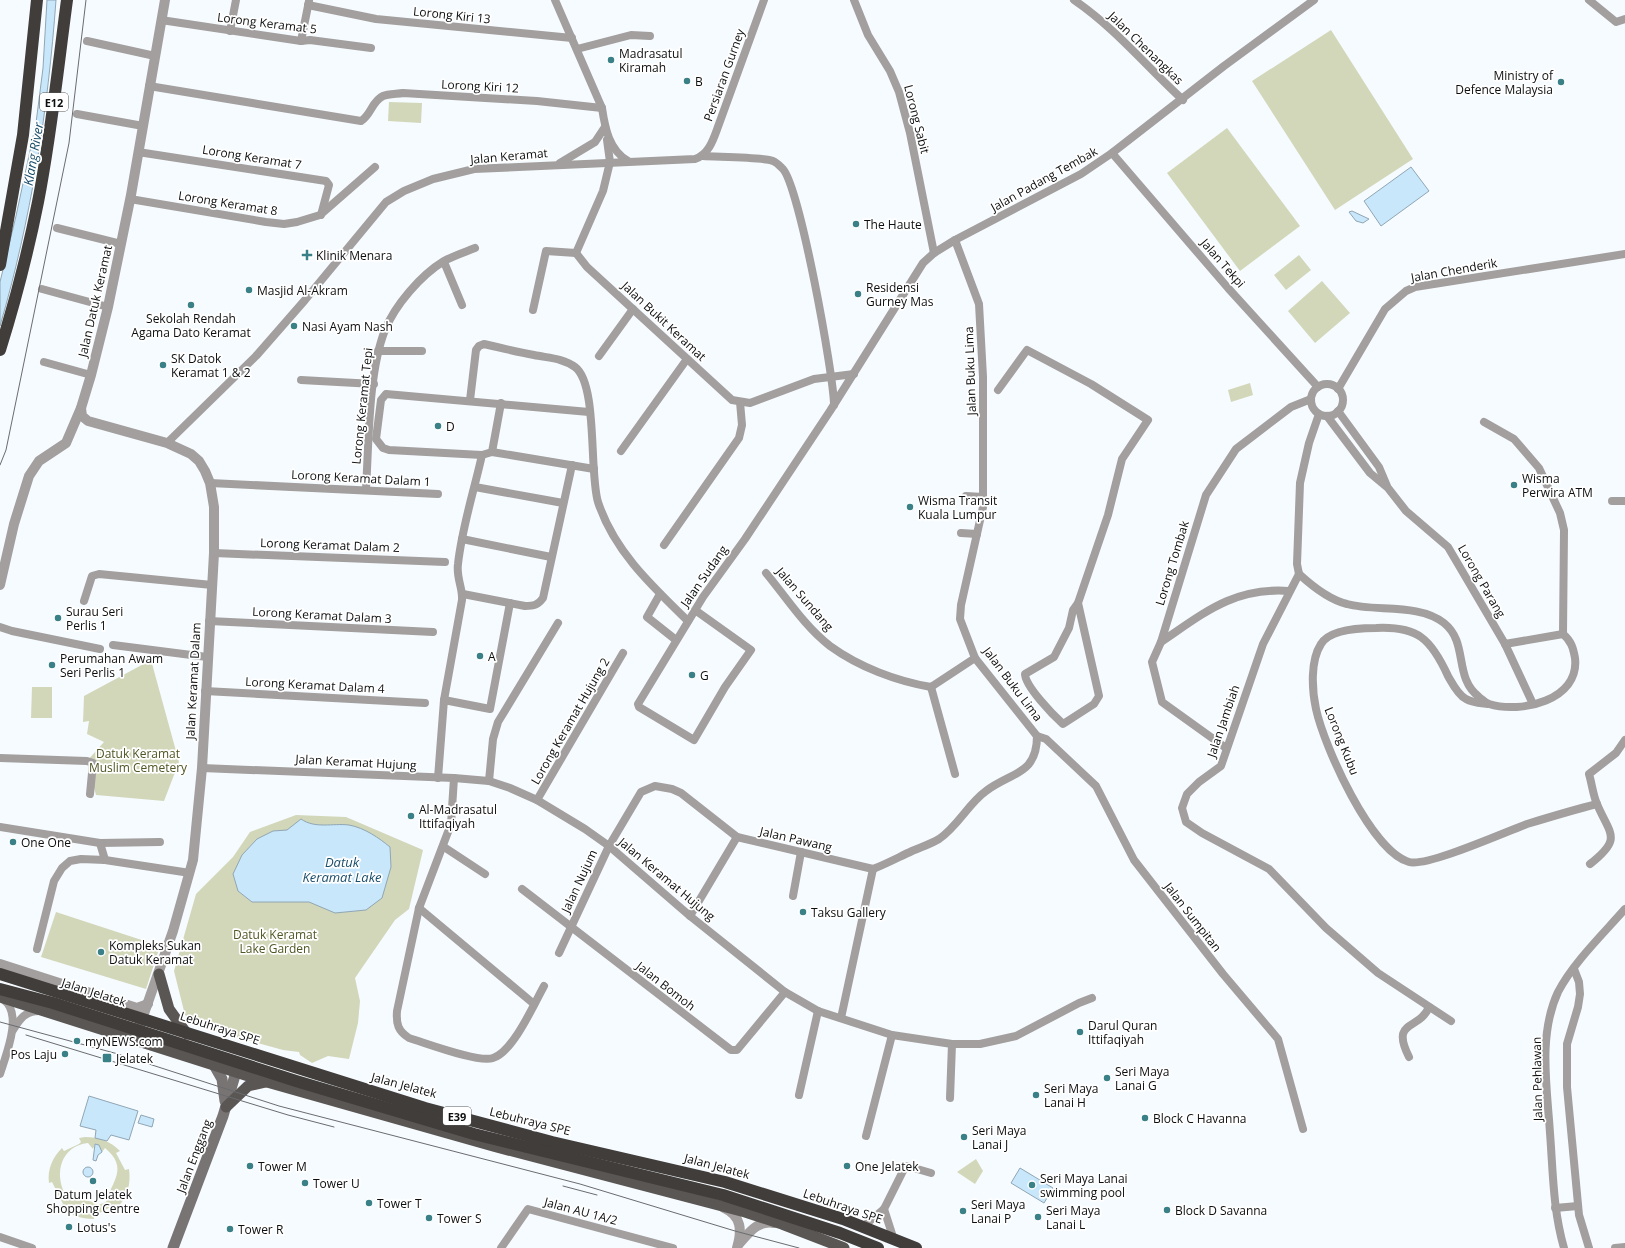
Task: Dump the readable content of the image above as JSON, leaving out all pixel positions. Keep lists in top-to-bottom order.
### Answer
{
  "streets": {
    "highway": ["E12", "Lebuhraya SPE", "E39"],
    "main road": ["Jalan Jelatek", "Jalan Enggang"],
    "street": [
      "Lorong Kiri 13",
      "Lorong Keramat 5",
      "Jalan Chenangkas",
      "Persiaran Gurney",
      "Lorong Kiri 12",
      "Lorong Sabit",
      "Jalan Keramat",
      "Lorong Keramat 7",
      "Jalan Padang Tembak",
      "Lorong Keramat 8",
      "Jalan Tekpi",
      "Jalan Chenderik",
      "Jalan Datuk Keramat",
      "Jalan Bukit Keramat",
      "Jalan Buku Lima",
      "Lorong Keramat Tepi",
      "Lorong Keramat Dalam 1",
      "Lorong Keramat Dalam 2",
      "Lorong Tombak",
      "Jalan Sudang",
      "Lorong Parang",
      "Jalan Sundang",
      "Lorong Keramat Dalam 3",
      "Jalan Keramat Dalam",
      "Lorong Keramat Dalam 4",
      "Lorong Keramat Hujung 2",
      "Jalan Jambiah",
      "Lorong Kubu",
      "Jalan Keramat Hujung",
      "Jalan Pawang",
      "Jalan Nujum",
      "Jalan Sumpitan",
      "Jalan Bomoh",
      "Jalan Pehlawan",
      "Jalan AU 1A/2"
    ]
  },
  "crossings": [
    ["Lorong Keramat 5", "Jalan Datuk Keramat"],
    ["Jalan Chenangkas", "Jalan Padang Tembak"],
    ["Persiaran Gurney", "Jalan Keramat"],
    ["Lorong Kiri 12", "Jalan Datuk Keramat"],
    ["Lorong Sabit", "Jalan Padang Tembak"],
    ["Jalan Keramat", "Jalan Keramat Dalam"],
    ["Lorong Keramat 7", "Lorong Keramat 8"],
    ["Lorong Keramat 7", "Jalan Datuk Keramat"],
    ["Jalan Padang Tembak", "Jalan Tekpi"],
    ["Jalan Padang Tembak", "Jalan Buku Lima"],
    ["Jalan Padang Tembak", "Jalan Sudang"],
    ["Lorong Keramat 8", "Jalan Datuk Keramat"],
    ["Jalan Tekpi", "Jalan Chenderik"],
    ["Jalan Tekpi", "Lorong Tombak"],
    ["Jalan Tekpi", "Lorong Parang"],
    ["Jalan Chenderik", "Lorong Tombak"],
    ["Jalan Chenderik", "Lorong Parang"],
    ["Jalan Buku Lima", "Jalan Pawang"],
    ["Jalan Buku Lima", "Jalan Sumpitan"],
    ["Lorong Keramat Tepi", "Lorong Keramat Dalam 1"],
    ["Lorong Keramat Dalam 1", "Jalan Keramat Dalam"],
    ["Lorong Keramat Dalam 2", "Jalan Keramat Dalam"],
    ["Lorong Tombak", "Lorong Parang"],
    ["Lorong Tombak", "Jalan Jambiah"],
    ["Lorong Parang", "Lorong Kubu"],
    ["Lorong Keramat Dalam 3", "Jalan Keramat Dalam"],
    ["Jalan Keramat Dalam", "Lorong Keramat Dalam 4"],
    ["Jalan Keramat Dalam", "Jalan Keramat Hujung"],
    ["Jalan Keramat Dalam", "Jalan Jelatek"],
    ["Lorong Keramat Hujung 2", "Jalan Keramat Hujung"],
    ["Jalan Keramat Hujung", "Jalan Pawang"],
    ["Jalan Keramat Hujung", "Jalan Nujum"],
    ["Jalan Keramat Hujung", "Jalan Bomoh"],
    ["Jalan Pawang", "Jalan Nujum"],
    ["Jalan Nujum", "Jalan Bomoh"],
    ["Jalan Jelatek", "Lebuhraya SPE"]
  ],
  "water": ["Klang River", "Datuk Keramat Lake"],
  "parks": ["Datuk Keramat Muslim Cemetery", "Datuk Keramat Lake Garden"],
  "places": {
    "other": [
      "Madrasatul Kiramah",
      "B",
      "Ministry of Defence Malaysia",
      "The Haute",
      "Masjid Al-Akram",
      "Residensi Gurney Mas",
      "Sekolah Rendah Agama Dato Keramat",
      "Nasi Ayam Nash",
      "SK Datok Keramat 1 & 2",
      "D",
      "Wisma Perwira ATM",
      "Wisma Transit Kuala Lumpur",
      "Surau Seri Perlis 1",
      "A",
      "Perumahan Awam Seri Perlis 1",
      "G",
      "Al-Madrasatul Ittifaqiyah",
      "One One",
      "Taksu Gallery",
      "Kompleks Sukan Datuk Keramat",
      "Darul Quran Ittifaqiyah",
      "myNEWS.com",
      "Pos Laju",
      "Seri Maya Lanai G",
      "Seri Maya Lanai H",
      "Block C Havanna",
      "Seri Maya Lanai J",
      "Tower M",
      "One Jelatek",
      "Datum Jelatek Shopping Centre",
      "Tower U",
      "Seri Maya Lanai swimming pool",
      "Tower T",
      "Block D Savanna",
      "Seri Maya Lanai P",
      "Seri Maya Lanai L",
      "Tower S",
      "Lotus's",
      "Tower R"
    ],
    "health": ["Klinik Menara"],
    "transit": ["Jelatek"]
  }
}
